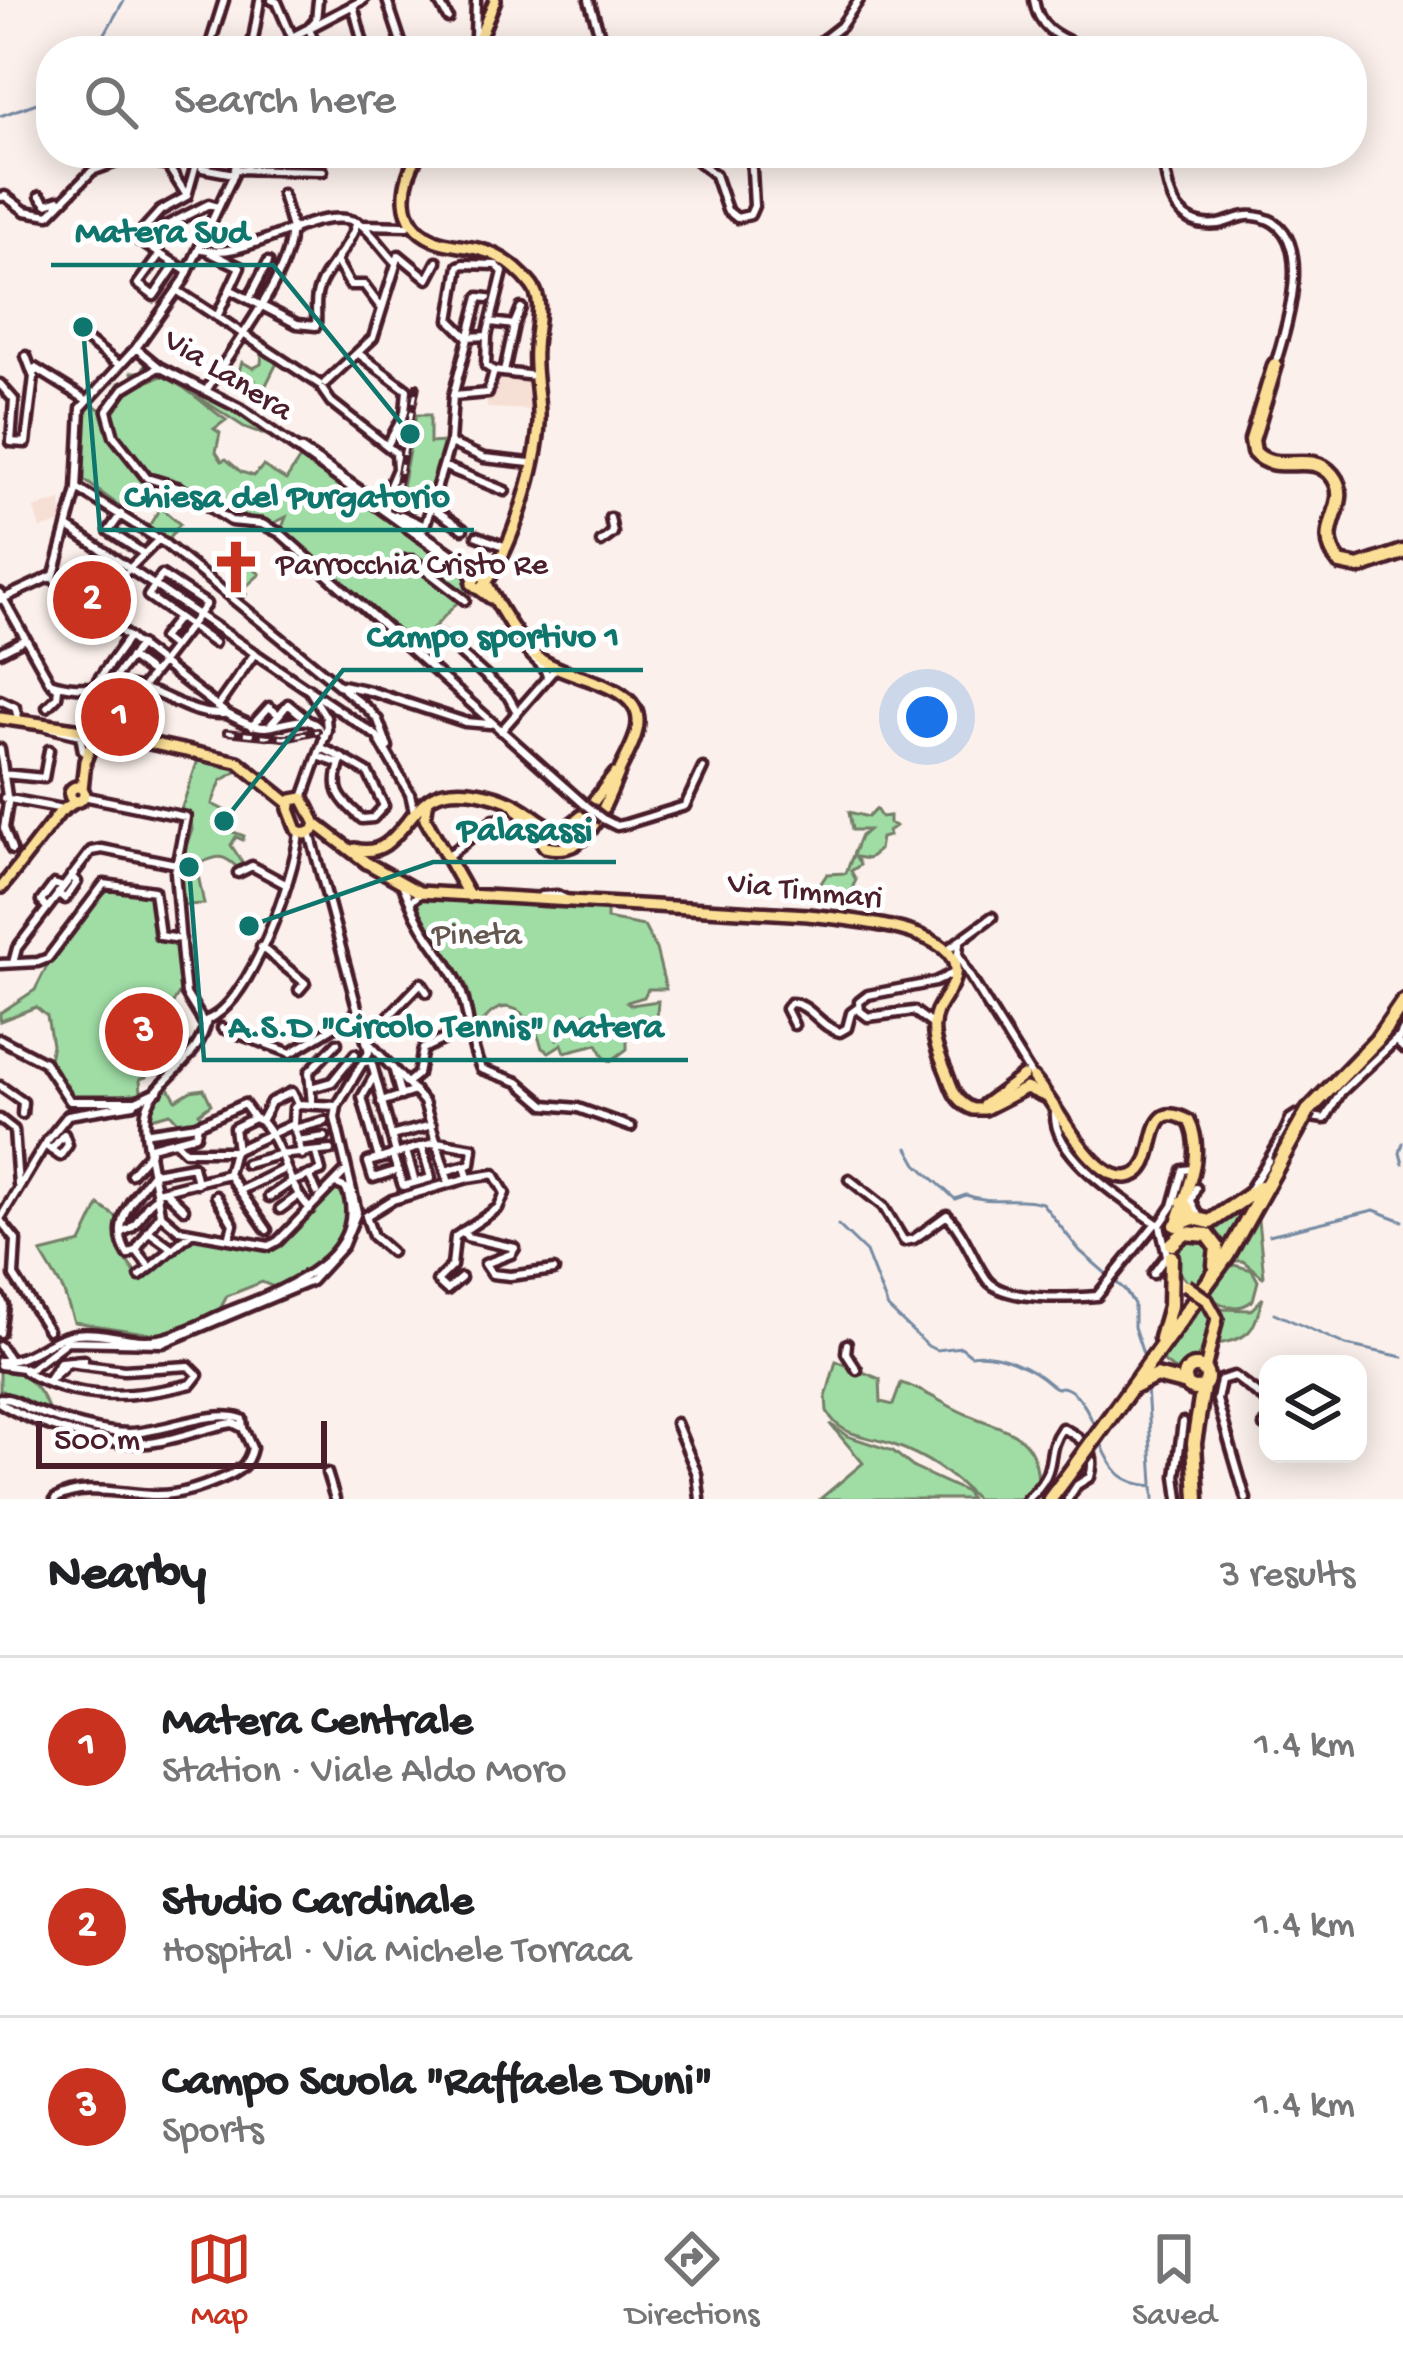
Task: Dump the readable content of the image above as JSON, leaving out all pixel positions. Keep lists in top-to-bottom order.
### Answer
{
  "streets": {
    "main road": ["Via Timmari"],
    "street": ["Via Lanera"]
  },
  "parks": ["Pineta"],
  "places": {
    "other": [
      "Chiesa del Purgatorio",
      "Matera Sud",
      "Campo sportivo 1",
      "A.S.D \"Circolo Tennis\" Matera",
      "Palasassi"
    ],
    "church": ["Parrocchia Cristo Re"]
  },
  "scale_bar": "500 m",
  "page": {
    "search": "Search here",
    "pins": ["2", "1", "3"],
    "scale": "500 m",
    "heading": ["Nearby", "3 results"],
    "list": [
      {
        "mark": "1",
        "name": "Matera Centrale",
        "note": "Station · Viale Aldo Moro",
        "value": "1.4 km"
      },
      {
        "mark": "2",
        "name": "Studio Cardinale",
        "note": "Hospital · Via Michele Torraca",
        "value": "1.4 km"
      },
      {
        "mark": "3",
        "name": "Campo Scuola \"Raffaele Duni\"",
        "note": "Sports",
        "value": "1.4 km"
      }
    ],
    "nav": ["Map", "Directions", "Saved"]
  }
}
